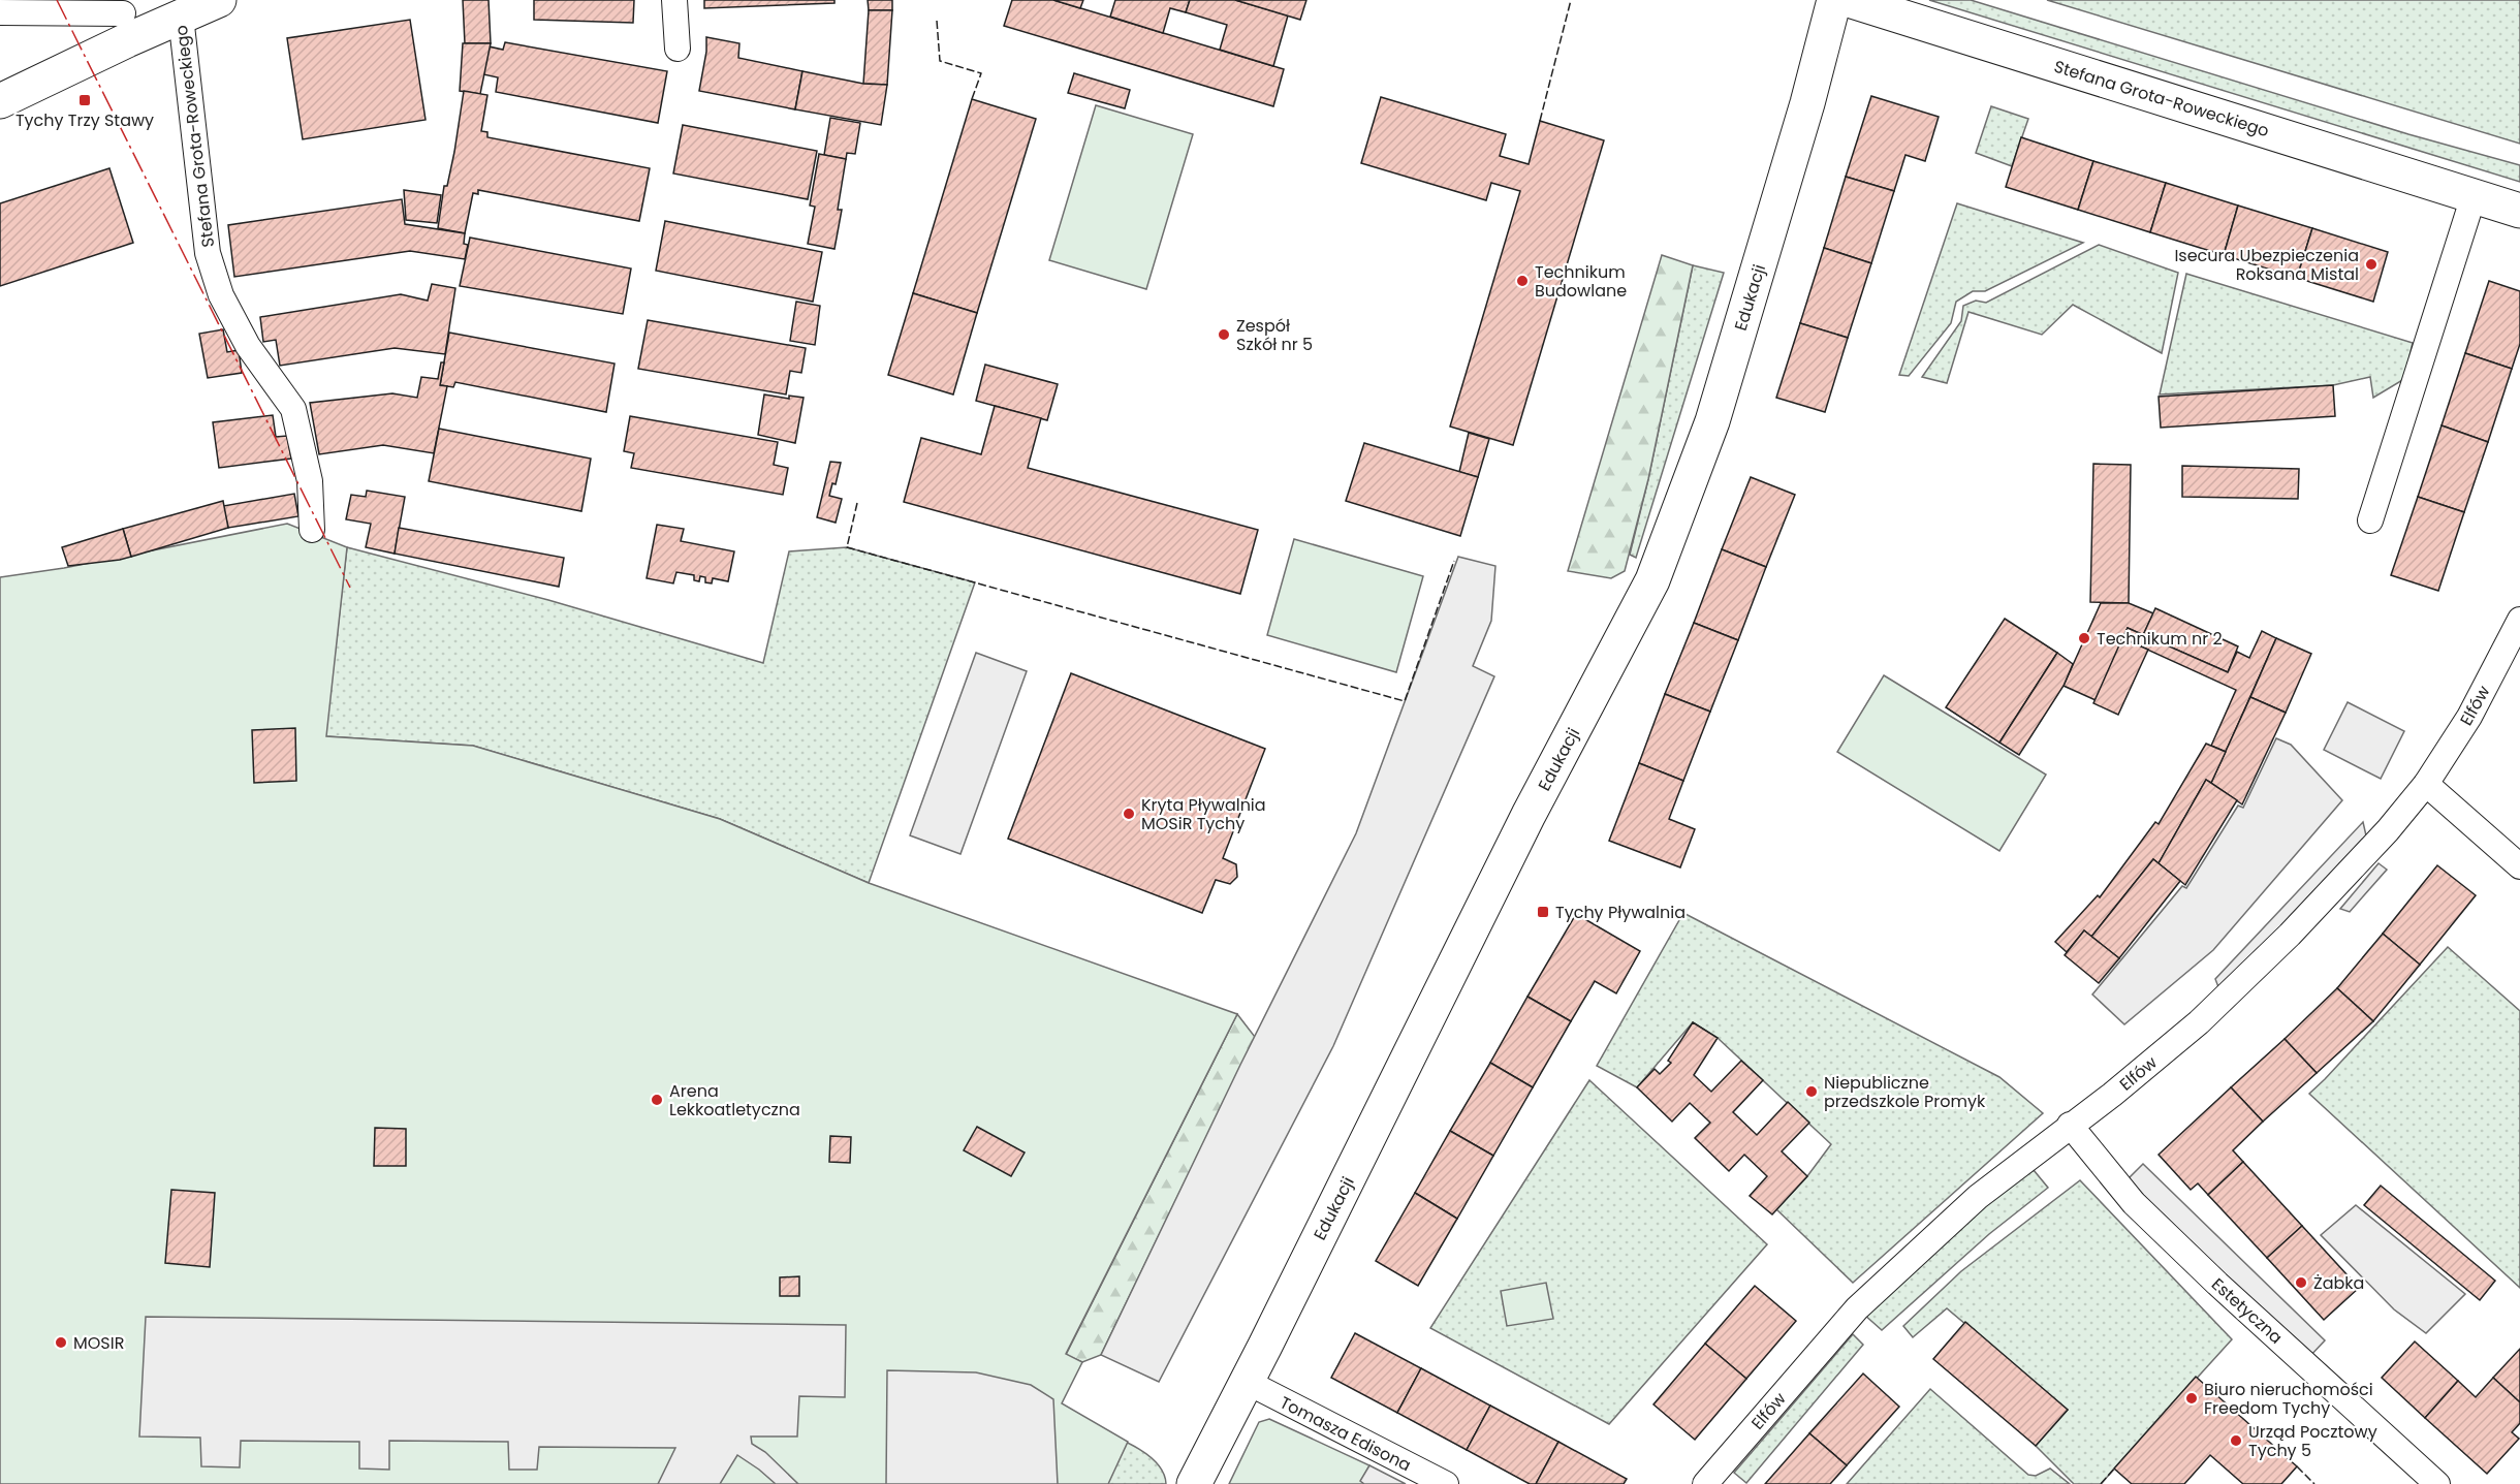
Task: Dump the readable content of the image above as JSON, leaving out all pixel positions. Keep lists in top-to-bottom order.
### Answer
{
  "streets": {
    "street": [
      "Stefana Grota-Roweckiego",
      "Edukacji",
      "Elfów",
      "Estetyczna",
      "Tomasza Edisona"
    ]
  },
  "crossings": [
    ["Edukacji", "Tomasza Edisona"],
    ["Elfów", "Estetyczna"]
  ],
  "places": {
    "transit": ["Tychy Trzy Stawy", "Tychy Pływalnia"],
    "other": [
      "Isecura Ubezpieczenia Roksana Mistal",
      "Technikum Budowlane",
      "Zespół Szkół nr 5",
      "Technikum nr 2",
      "Kryta Pływalnia MOSiR Tychy",
      "Niepubliczne przedszkole Promyk",
      "Arena Lekkoatletyczna",
      "Żabka",
      "MOSIR",
      "Biuro nieruchomości Freedom Tychy",
      "Urząd Pocztowy Tychy 5"
    ]
  }
}
